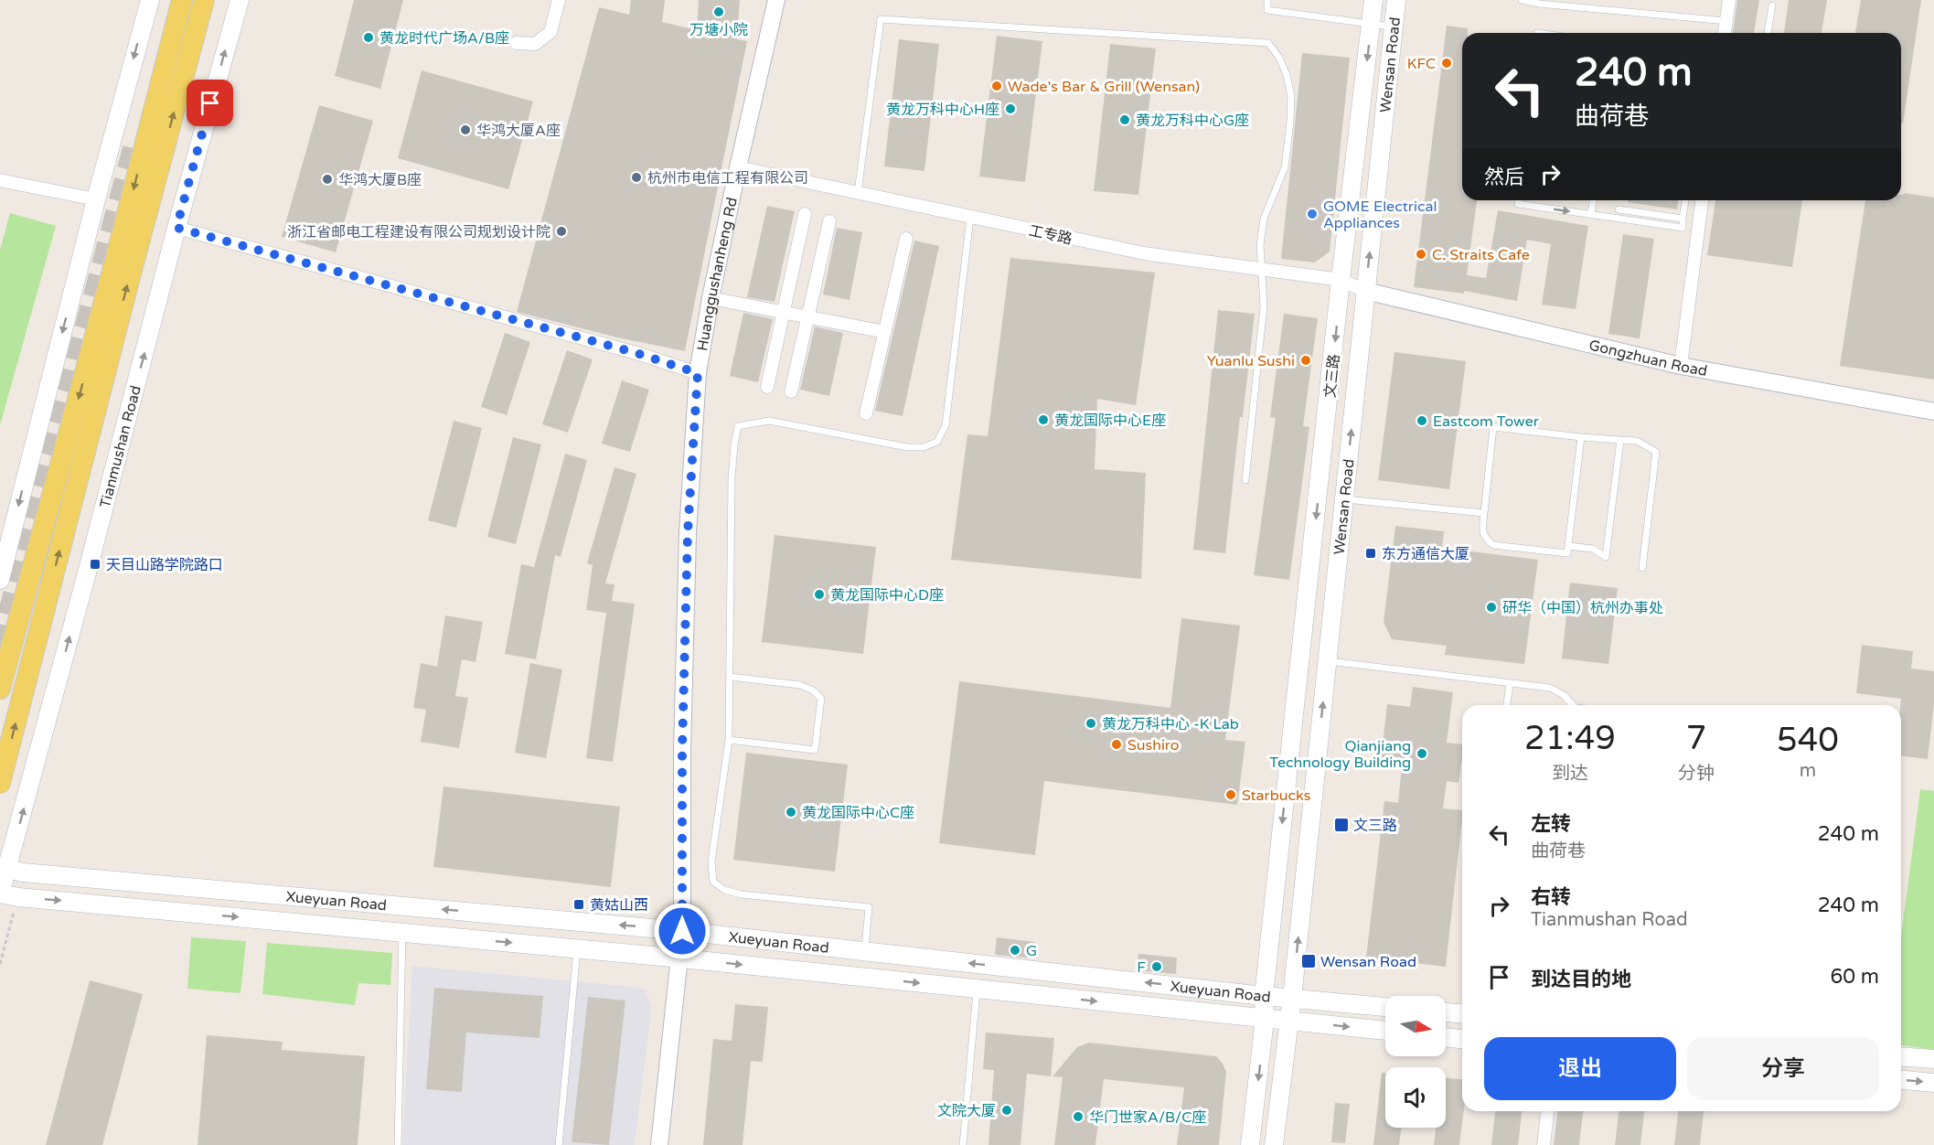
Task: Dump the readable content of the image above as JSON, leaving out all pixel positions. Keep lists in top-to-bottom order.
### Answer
{
  "streets": {
    "main road": [
      "Wensan Road",
      "文三路",
      "Tianmushan Road",
      "Xueyuan Road"
    ],
    "street": ["工专路", "Huanggushanheng Rd", "Gongzhuan Road"]
  },
  "crossings": [
    ["Wensan Road", "工专路"],
    ["Wensan Road", "Gongzhuan Road"],
    ["Wensan Road", "Xueyuan Road"],
    ["工专路", "Huanggushanheng Rd"],
    ["工专路", "Gongzhuan Road"],
    ["工专路", "文三路"],
    ["Huanggushanheng Rd", "Xueyuan Road"],
    ["文三路", "Xueyuan Road"],
    ["Tianmushan Road", "Xueyuan Road"]
  ],
  "one_way": ["Wensan Road", "文三路"],
  "places": {
    "other": [
      "万塘小院",
      "黄龙时代广场A/B座",
      "KFC",
      "Wade's Bar & Grill (Wensan)",
      "黄龙万科中心H座",
      "黄龙万科中心G座",
      "华鸿大厦A座",
      "杭州市电信工程有限公司",
      "华鸿大厦B座",
      "GOME Electrical Appliances",
      "浙江省邮电工程建设有限公司规划设计院",
      "C. Straits Cafe",
      "Yuanlu Sushi",
      "黄龙国际中心E座",
      "Eastcom Tower",
      "黄龙国际中心D座",
      "研华（中国）杭州办事处",
      "黄龙万科中心 -K Lab",
      "Sushiro",
      "Qianjiang Technology Building",
      "Starbucks",
      "黄龙国际中心C座",
      "G",
      "F",
      "文院大厦",
      "华门世家A/B/C座"
    ],
    "transit": [
      "东方通信大厦",
      "天目山路学院路口",
      "文三路",
      "黄姑山西",
      "Wensan Road"
    ]
  },
  "north": "right",
  "page": {
    "turn": ["240 m", "曲荷巷"],
    "then": "然后",
    "eta": [
      "21:49",
      "到达",
      "7",
      "分钟",
      "540",
      "m"
    ],
    "list": [
      {
        "name": "左转",
        "note": "曲荷巷",
        "value": "240 m"
      },
      {
        "name": "右转",
        "note": "Tianmushan Road",
        "value": "240 m"
      },
      {
        "name": "到达目的地",
        "value": "60 m"
      }
    ],
    "buttons": ["退出", "分享"]
  }
}
